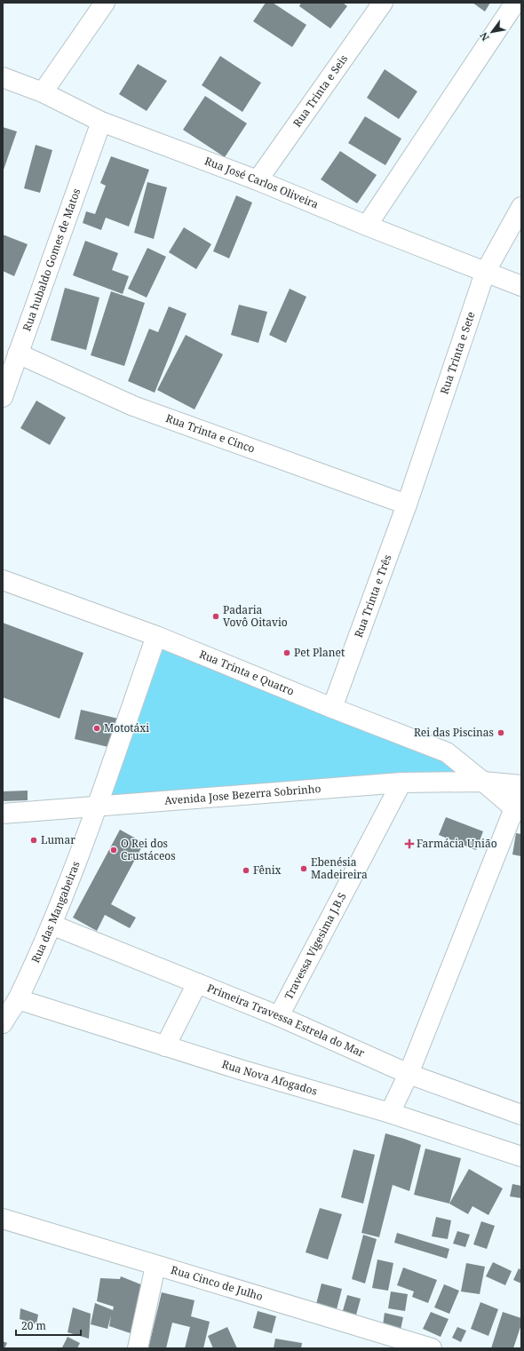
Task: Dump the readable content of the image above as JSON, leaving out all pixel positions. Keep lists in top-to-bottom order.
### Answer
{
  "streets": {
    "street": [
      "Rua Trinta e Seis",
      "Rua José Carlos Oliveira",
      "Rua hubaldo Gomes de Matos",
      "Rua Trinta e Sete",
      "Rua Trinta e Cinco",
      "Rua Trinta e Três",
      "Rua Trinta e Quatro",
      "Avenida Jose Bezerra Sobrinho",
      "Rua das Mangabeiras",
      "Travessa Vigesima J.B.S",
      "Primeira Travessa Estrela do Mar",
      "Rua Nova Afogados",
      "Rua Cinco de Julho"
    ]
  },
  "crossings": [
    ["Rua Trinta e Seis", "Rua José Carlos Oliveira"],
    ["Rua José Carlos Oliveira", "Rua hubaldo Gomes de Matos"],
    ["Rua José Carlos Oliveira", "Rua Trinta e Sete"],
    ["Rua hubaldo Gomes de Matos", "Rua Trinta e Cinco"],
    ["Rua Trinta e Sete", "Rua Trinta e Cinco"],
    ["Rua Trinta e Sete", "Rua Trinta e Três"],
    ["Rua Trinta e Cinco", "Rua Trinta e Três"],
    ["Rua Trinta e Três", "Rua Trinta e Quatro"],
    ["Rua Trinta e Quatro", "Avenida Jose Bezerra Sobrinho"],
    ["Rua Trinta e Quatro", "Rua das Mangabeiras"],
    ["Avenida Jose Bezerra Sobrinho", "Rua das Mangabeiras"],
    ["Avenida Jose Bezerra Sobrinho", "Travessa Vigesima J.B.S"],
    ["Rua das Mangabeiras", "Primeira Travessa Estrela do Mar"],
    ["Rua das Mangabeiras", "Rua Nova Afogados"],
    ["Travessa Vigesima J.B.S", "Primeira Travessa Estrela do Mar"]
  ],
  "places": {
    "other": [
      "Padaria Vovô Oitavio",
      "Pet Planet",
      "Mototáxi",
      "Rei das Piscinas",
      "Lumar",
      "O Rei dos Crustáceos",
      "Ebenésia Madeireira",
      "Fênix"
    ],
    "health": ["Farmácia União"]
  },
  "scale_bar": "20 m",
  "north": "bottom left"
}
